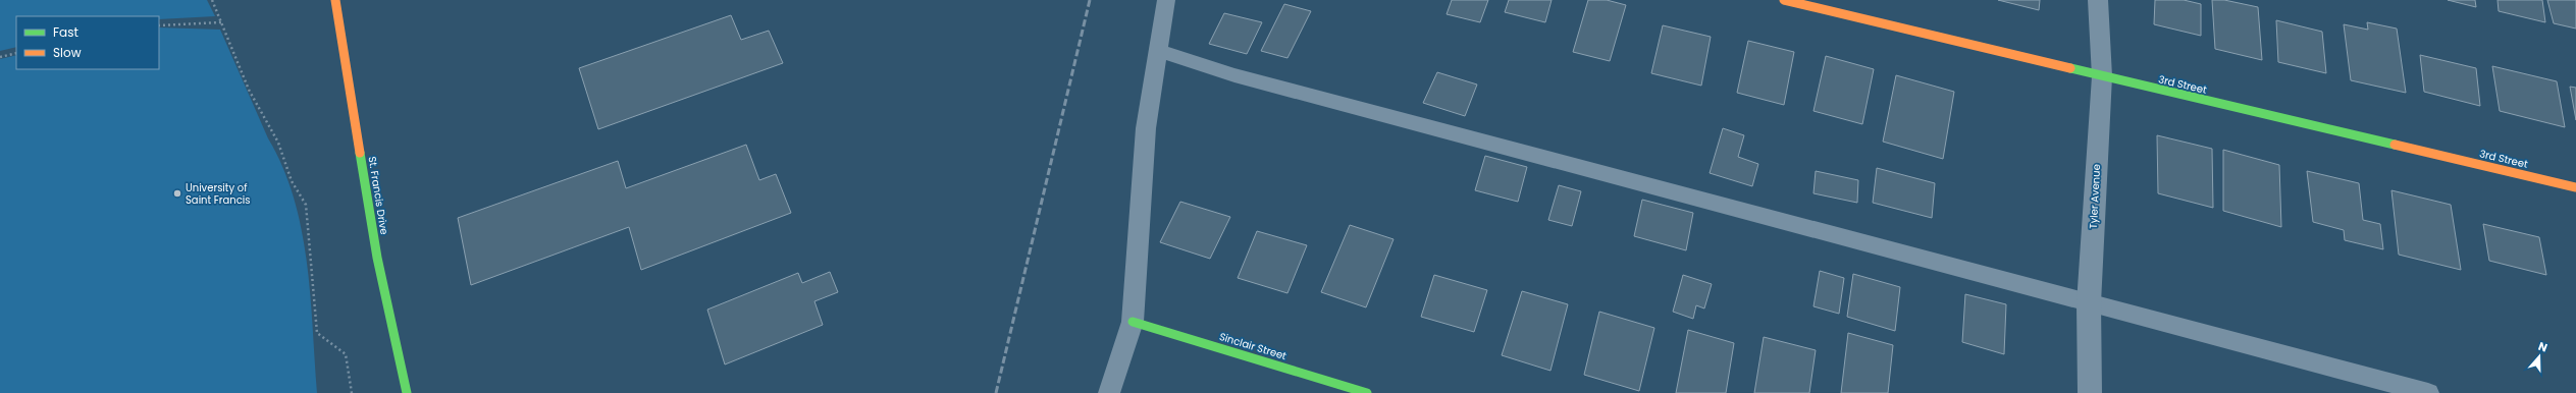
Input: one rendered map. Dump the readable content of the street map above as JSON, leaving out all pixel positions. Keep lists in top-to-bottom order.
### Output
{
  "streets": {
    "street": [
      "3rd Street",
      "St. Francis Drive",
      "Tyler Avenue",
      "Sinclair Street"
    ]
  },
  "crossings": [
    ["3rd Street", "Tyler Avenue"]
  ],
  "places": ["University of Saint Francis"],
  "legend": ["Fast", "Slow"],
  "north": "top"
}
